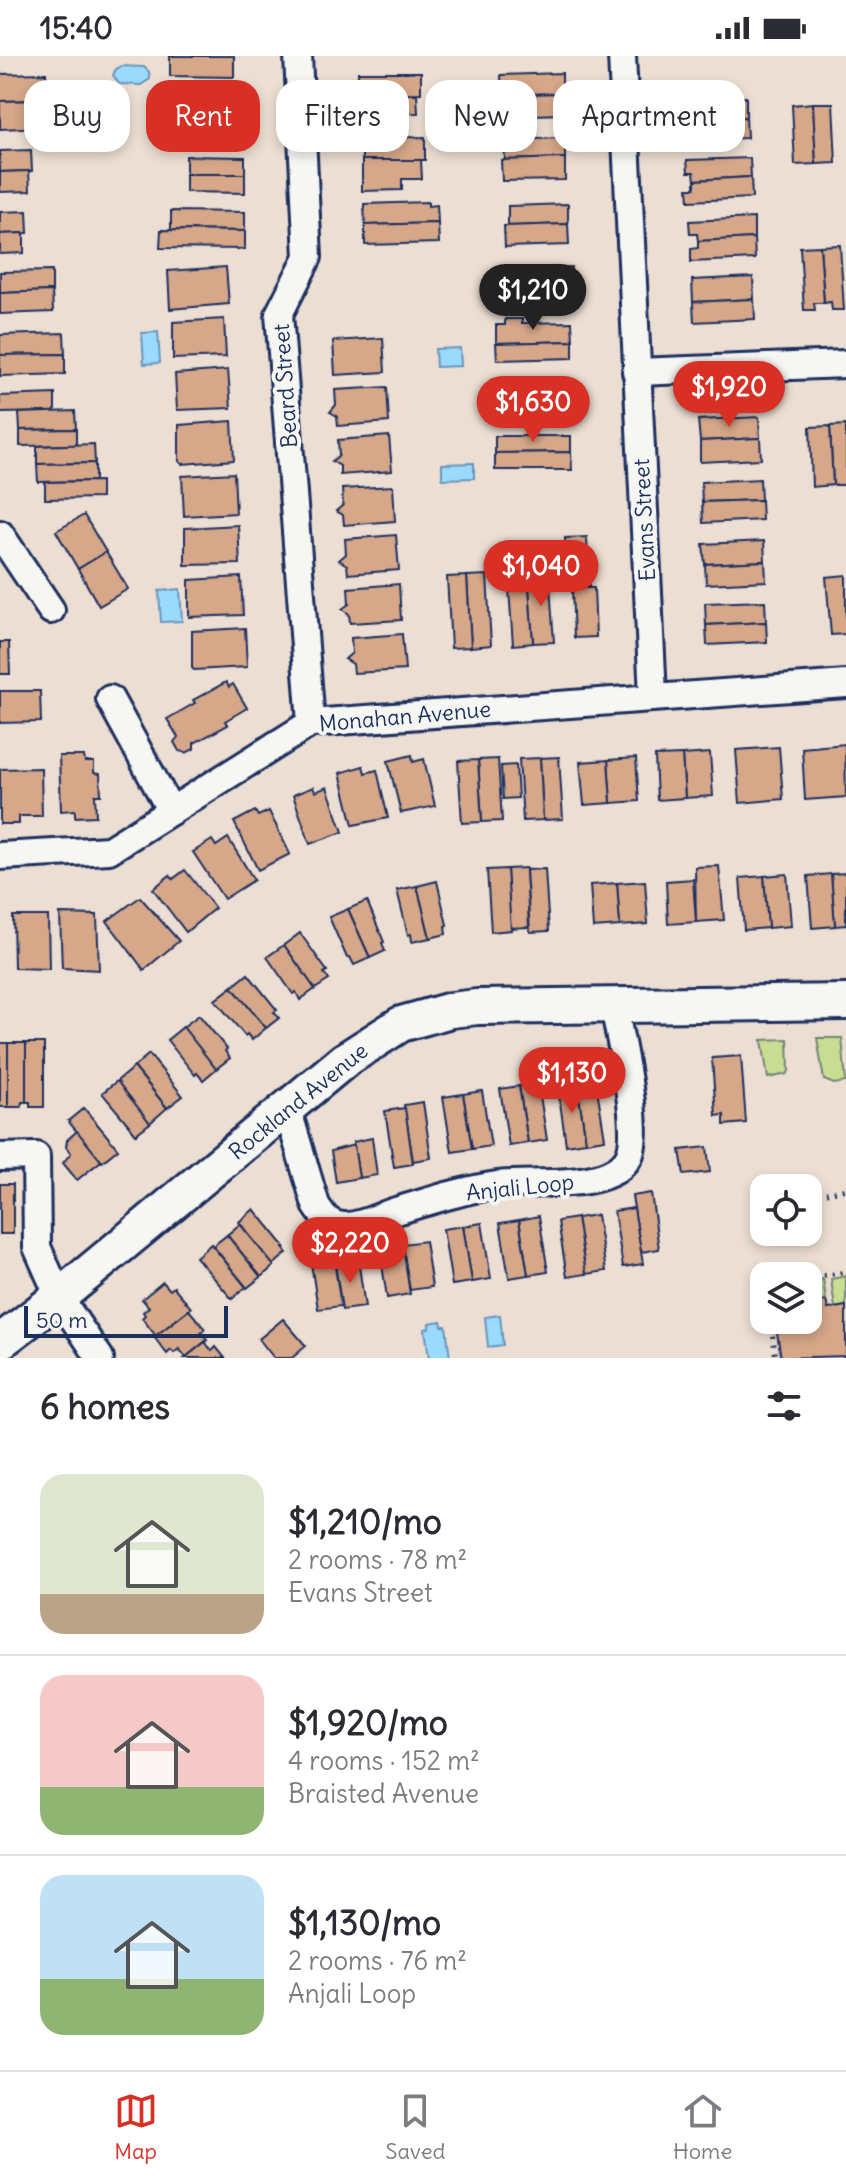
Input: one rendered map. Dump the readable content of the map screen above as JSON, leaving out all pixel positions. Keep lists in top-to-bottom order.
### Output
{
  "streets": {
    "street": [
      "Beard Street",
      "Evans Street",
      "Monahan Avenue",
      "Rockland Avenue",
      "Anjali Loop"
    ]
  },
  "crossings": [
    ["Beard Street", "Monahan Avenue"],
    ["Evans Street", "Monahan Avenue"],
    ["Rockland Avenue", "Anjali Loop"]
  ],
  "scale_bar": "50 m",
  "page": {
    "status": "15:40",
    "chip": [
      "Buy",
      "Rent",
      "Filters",
      "New",
      "Apartment"
    ],
    "price": [
      "$1,210",
      "$1,920",
      "$1,630",
      "$1,040",
      "$1,130",
      "$2,220"
    ],
    "scale": "50 m",
    "heading": "6 homes",
    "list": [
      {
        "name": "$1,210/mo",
        "note": "2 rooms · 78 m² · Evans Street"
      },
      {
        "name": "$1,920/mo",
        "note": "4 rooms · 152 m² · Braisted Avenue"
      },
      {
        "name": "$1,130/mo",
        "note": "2 rooms · 76 m² · Anjali Loop"
      }
    ],
    "tabs": ["Map", "Saved", "Home"]
  }
}
